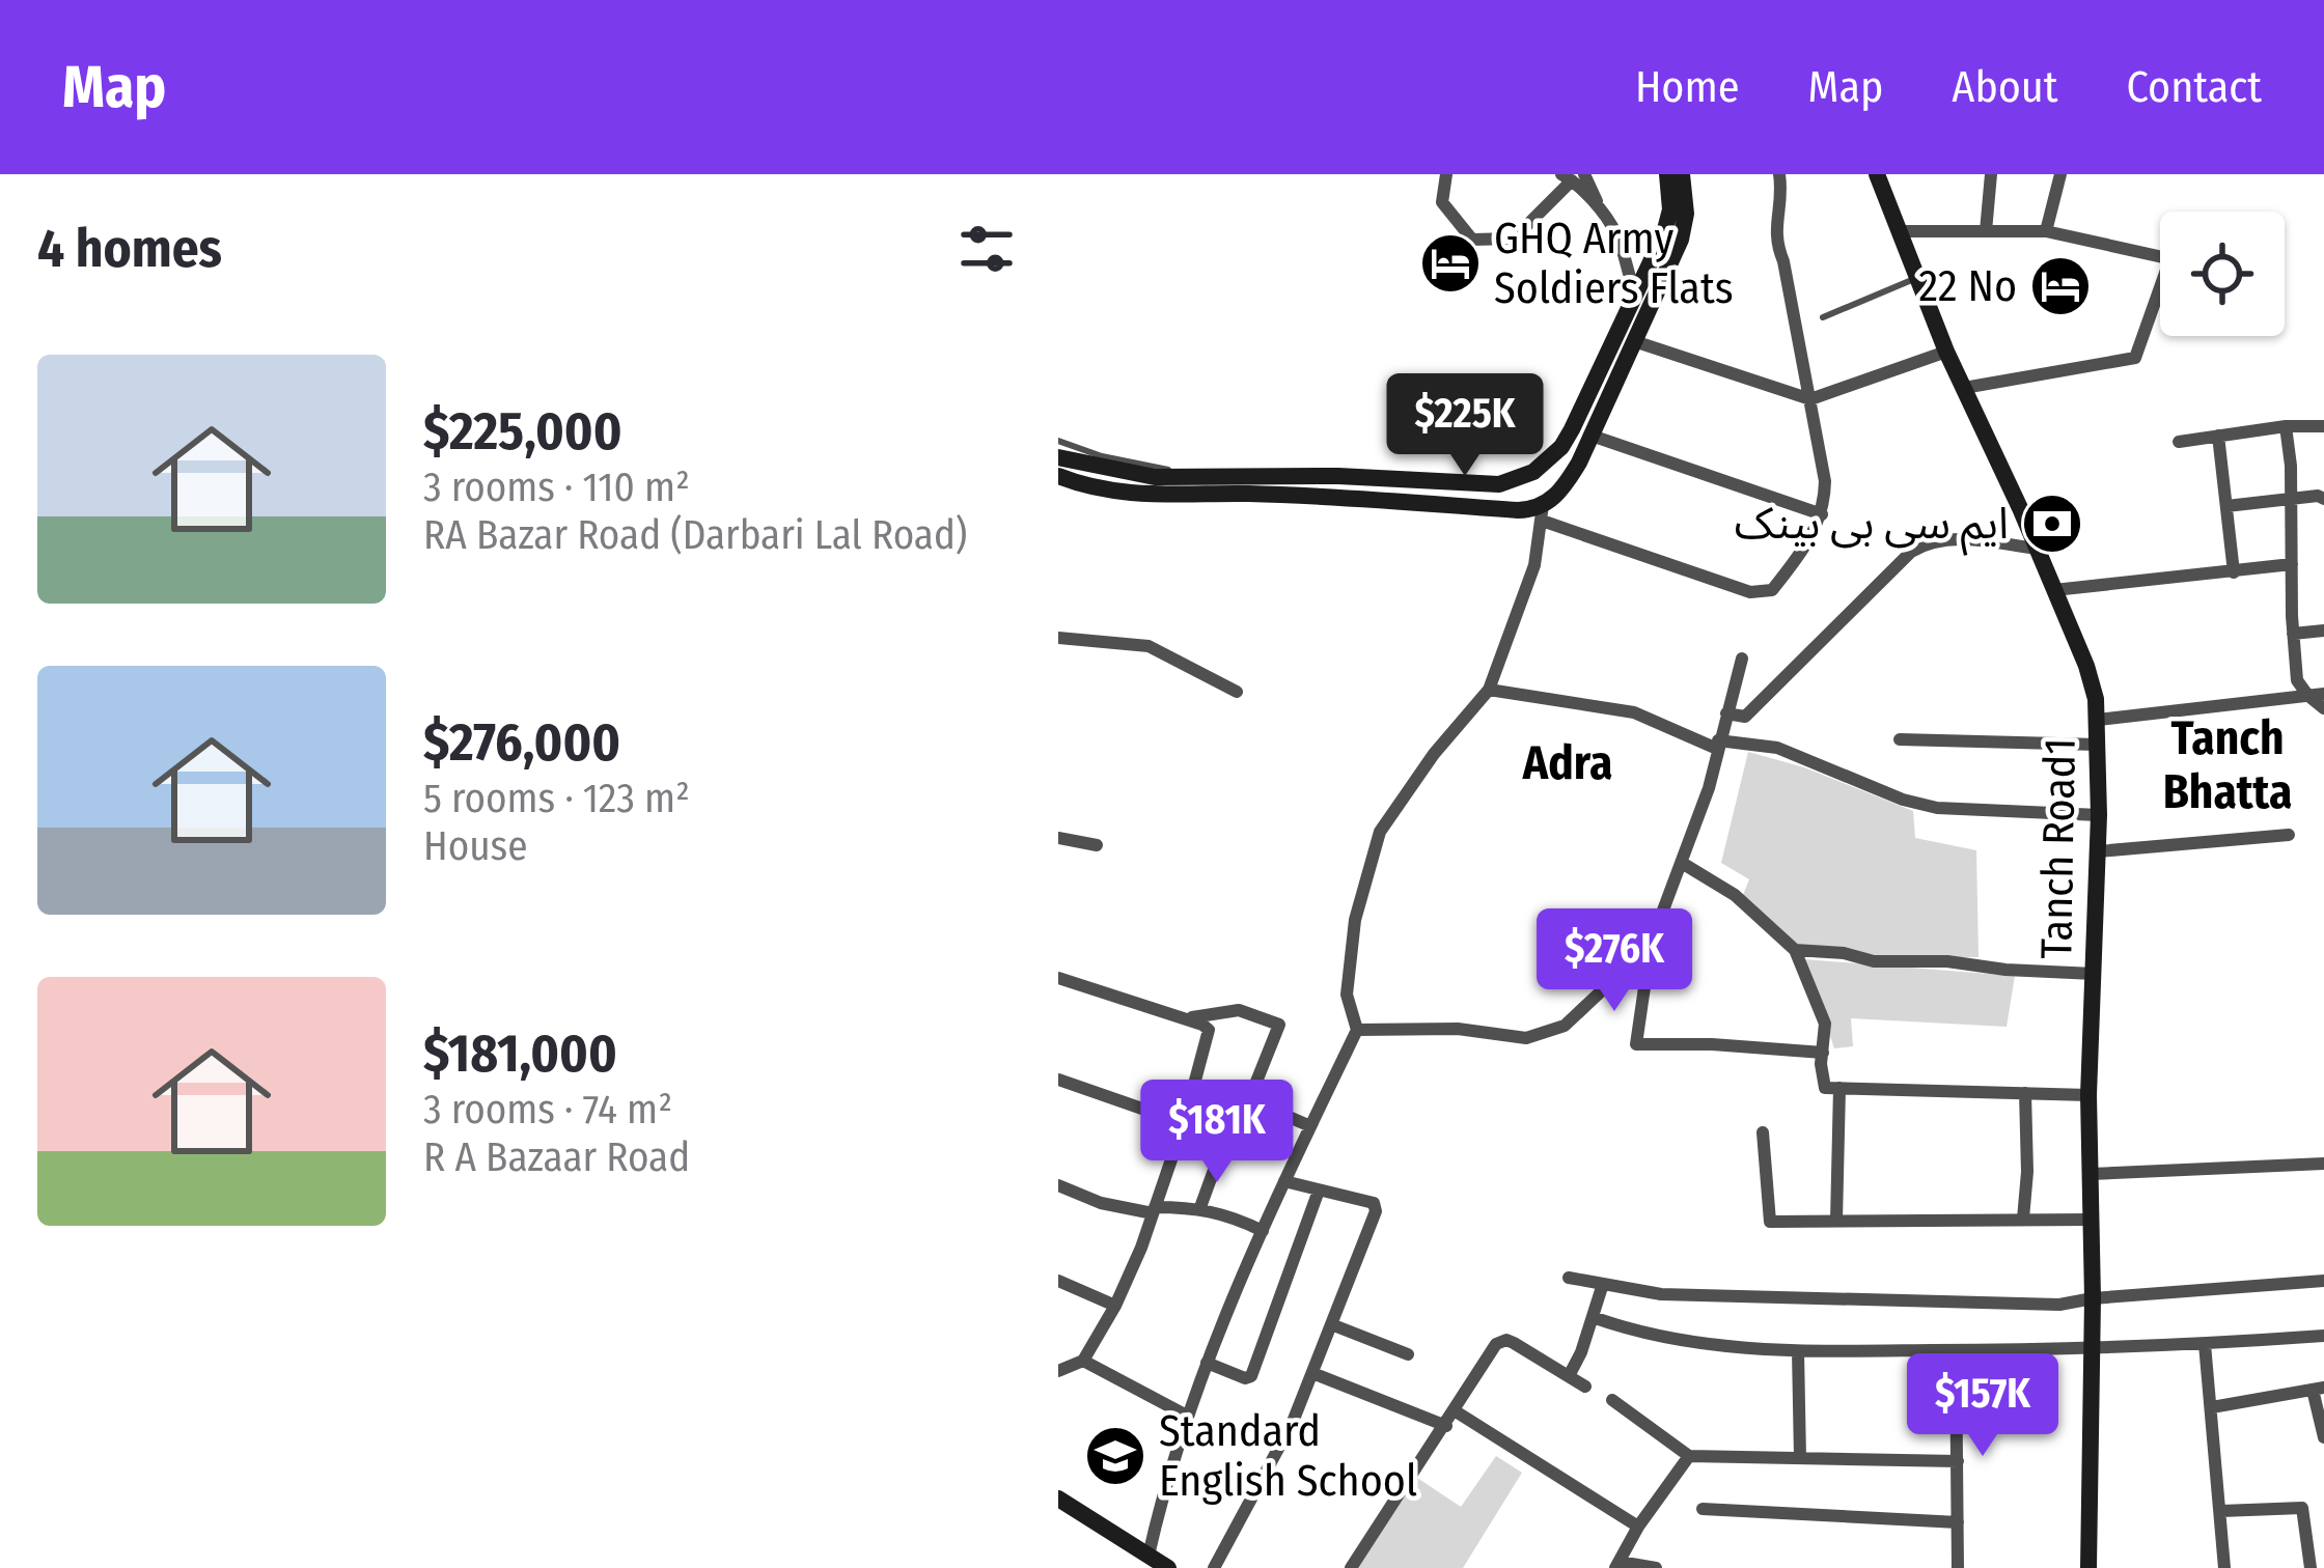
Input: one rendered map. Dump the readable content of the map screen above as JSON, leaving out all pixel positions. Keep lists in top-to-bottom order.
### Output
{
  "streets": {
    "main road": ["Tanch Road1"]
  },
  "districts": ["Tanch Bhatta", "Adra"],
  "places": {
    "hotel": ["GHQ Army Soldiers Flats", "22 No"],
    "bank": ["ایم سی بی بینک"],
    "school or university": ["Standard English School"]
  },
  "page": {
    "header": "Map",
    "nav": [
      "Home",
      "Map",
      "About",
      "Contact"
    ],
    "heading": "4 homes",
    "list": [
      {
        "name": "$225,000",
        "note": "3 rooms · 110 m² · RA Bazar Road (Darbari Lal Road)"
      },
      {
        "name": "$276,000",
        "note": "5 rooms · 123 m² · House"
      },
      {
        "name": "$181,000",
        "note": "3 rooms · 74 m² · R A Bazaar Road"
      }
    ],
    "price": [
      "$225K",
      "$276K",
      "$181K",
      "$157K"
    ]
  }
}
